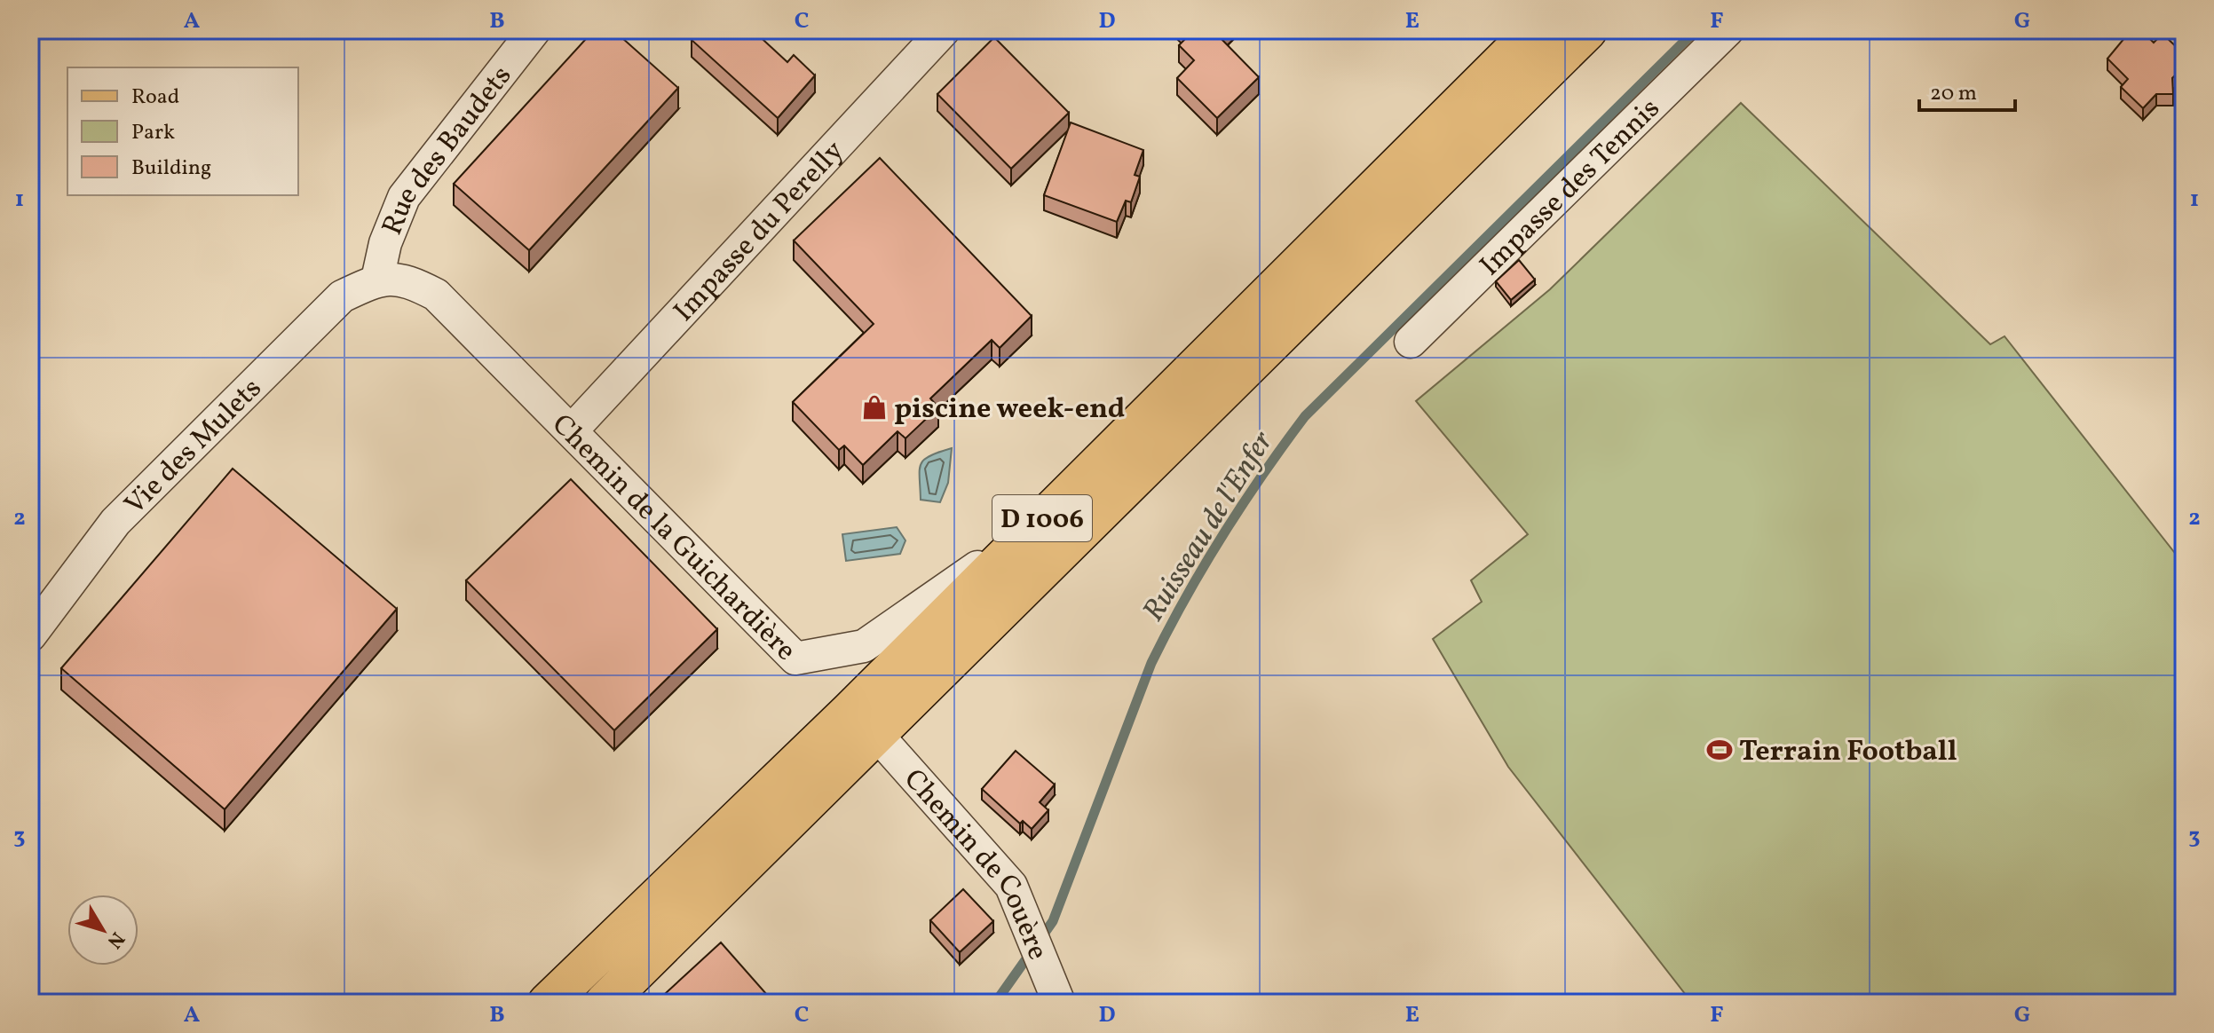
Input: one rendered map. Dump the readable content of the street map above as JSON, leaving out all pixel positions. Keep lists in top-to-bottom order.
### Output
{
  "streets": {
    "main road": ["D 1006"],
    "street": [
      "Rue des Baudets",
      "Impasse des Tennis",
      "Impasse du Perelly",
      "Vie des Mulets",
      "Chemin de la Guichardière",
      "Chemin de Couère"
    ]
  },
  "crossings": [
    ["Rue des Baudets", "Vie des Mulets"],
    ["Rue des Baudets", "Chemin de la Guichardière"],
    ["Impasse du Perelly", "Chemin de la Guichardière"],
    ["Vie des Mulets", "Chemin de la Guichardière"],
    ["D 1006", "Chemin de la Guichardière"],
    ["D 1006", "Chemin de Couère"]
  ],
  "water": ["Ruisseau de l'Enfer"],
  "places": {
    "shop": ["piscine week-end"],
    "sports": ["Terrain Football"]
  },
  "legend": ["Road", "Park", "Building"],
  "scale_bar": "20 m",
  "north": "bottom right",
  "grid": {
    "columns": [
      "A",
      "B",
      "C",
      "D",
      "E",
      "F",
      "G"
    ],
    "rows": ["1", "2", "3"]
  }
}
